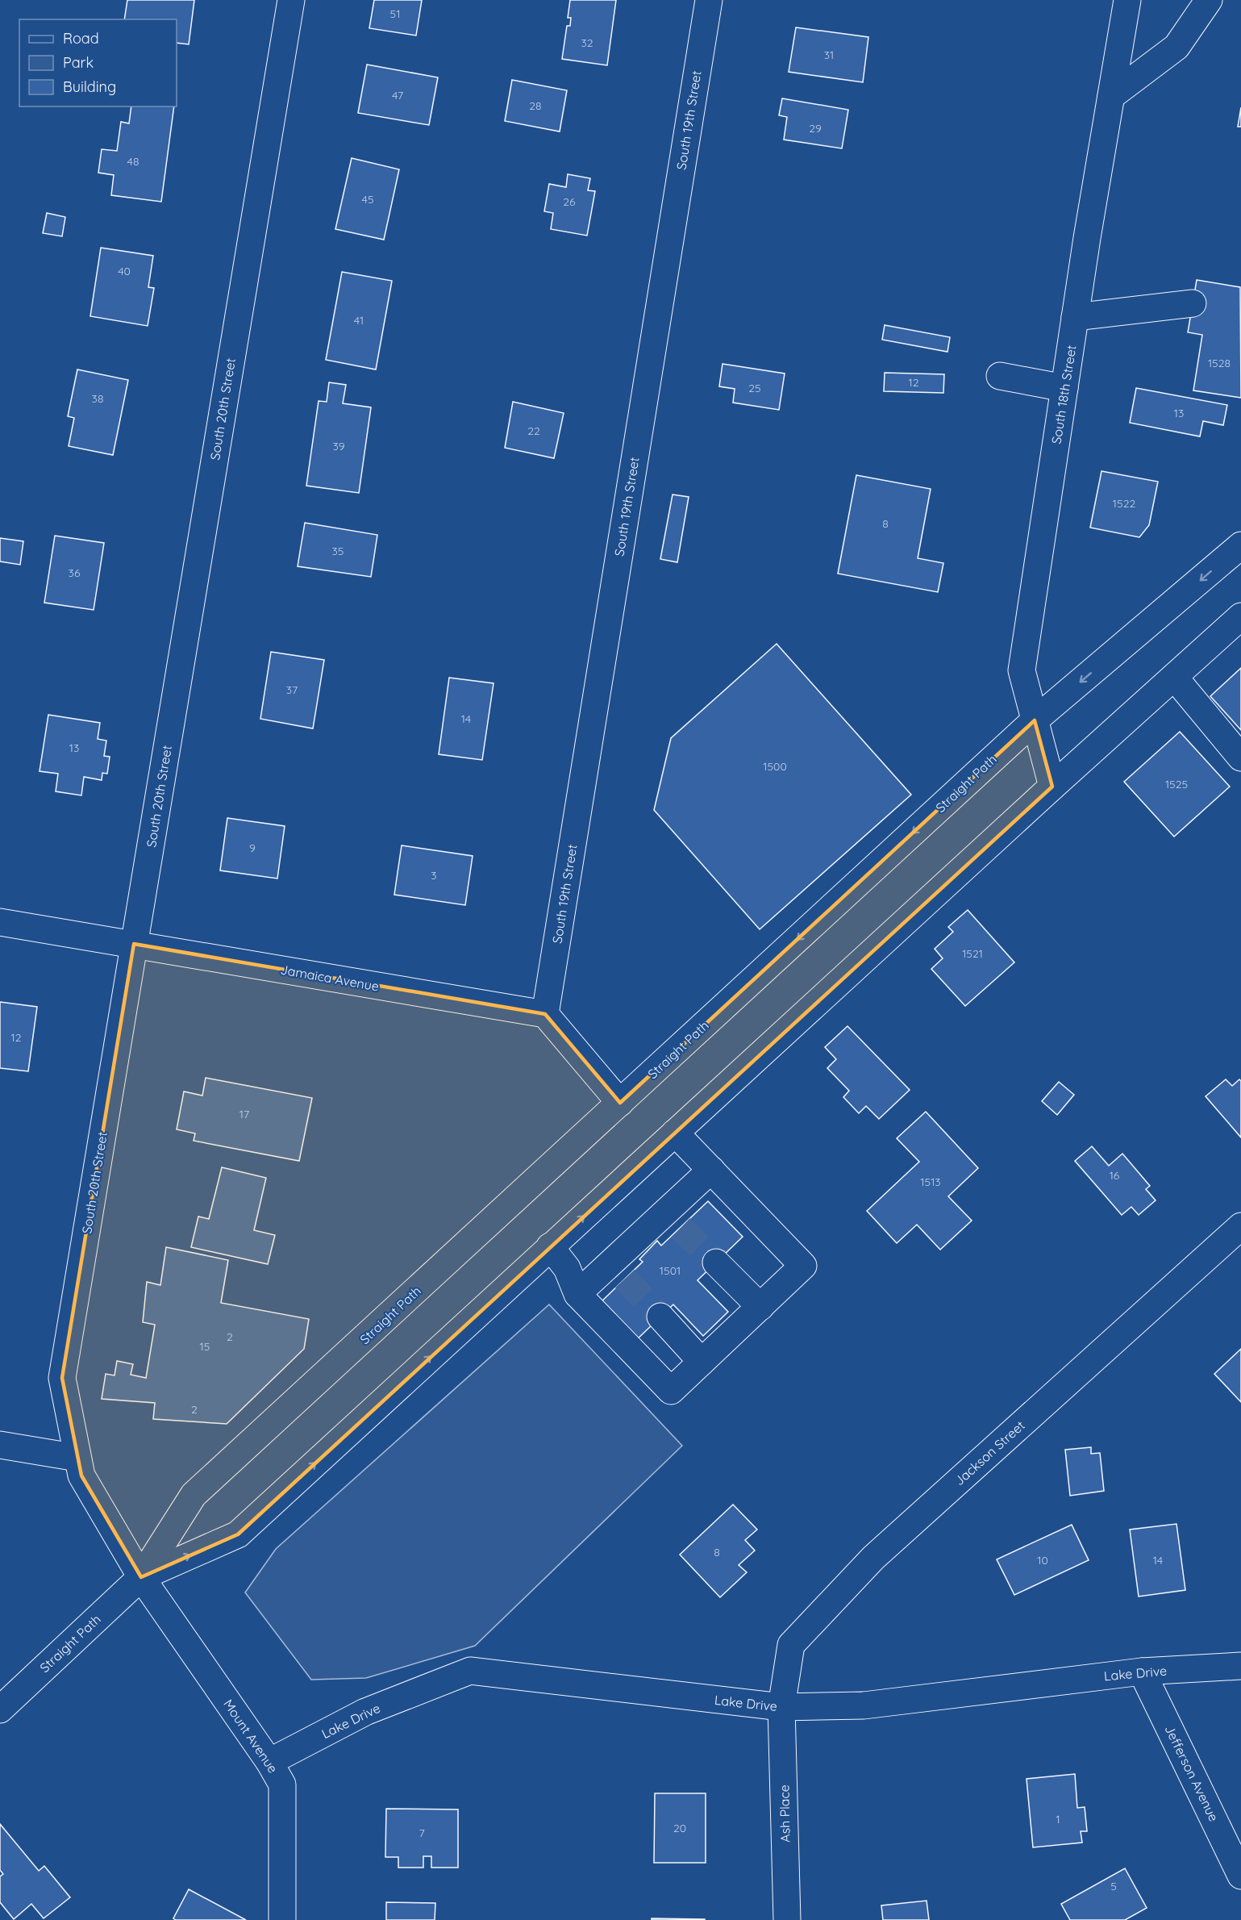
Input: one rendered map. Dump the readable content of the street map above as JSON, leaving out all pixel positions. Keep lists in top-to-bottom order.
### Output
{
  "streets": {
    "street": [
      "South 19th Street",
      "South 18th Street",
      "South 20th Street",
      "Straight Path",
      "Jamaica Avenue",
      "Jackson Street",
      "Lake Drive",
      "Mount Avenue",
      "Jefferson Avenue",
      "Ash Place"
    ]
  },
  "crossings": [
    ["South 19th Street", "Jamaica Avenue"],
    ["South 18th Street", "Straight Path"],
    ["South 20th Street", "Straight Path"],
    ["South 20th Street", "Jamaica Avenue"],
    ["South 20th Street", "Mount Avenue"],
    ["Straight Path", "Mount Avenue"],
    ["Jackson Street", "Lake Drive"],
    ["Jackson Street", "Ash Place"],
    ["Lake Drive", "Mount Avenue"],
    ["Lake Drive", "Jefferson Avenue"],
    ["Lake Drive", "Ash Place"]
  ],
  "house_numbers": [
    "51",
    "32",
    "31",
    "47",
    "28",
    "29",
    "48",
    "45",
    "26",
    "40",
    "41",
    "1528",
    "12",
    "25",
    "38",
    "13",
    "22",
    "39",
    "1522",
    "8",
    "35",
    "36",
    "37",
    "14",
    "13",
    "1500",
    "1525",
    "9",
    "3",
    "1521",
    "12",
    "17",
    "16",
    "1513",
    "1501",
    "2",
    "15",
    "2",
    "8",
    "10",
    "14",
    "1",
    "20",
    "7",
    "5"
  ],
  "legend": ["Road", "Park", "Building"]
}
